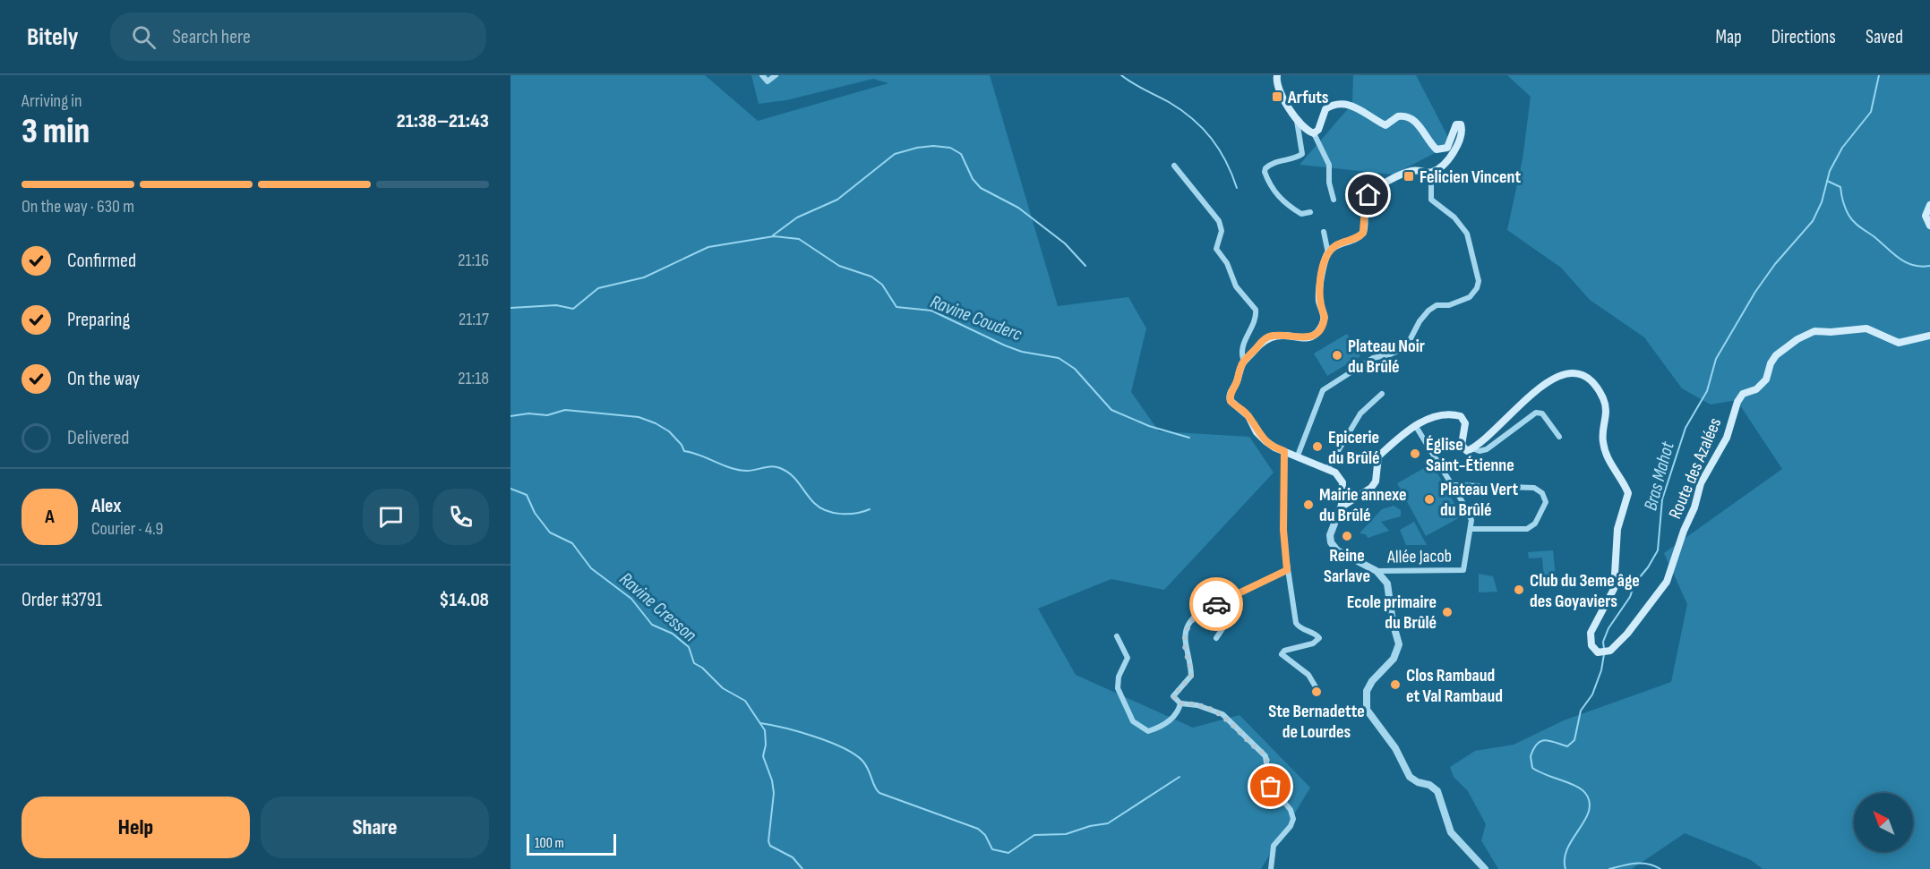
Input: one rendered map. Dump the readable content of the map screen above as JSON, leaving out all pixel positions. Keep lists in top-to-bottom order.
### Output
{
  "streets": {
    "main road": ["Route des Azalées"],
    "street": ["Allée Jacob"]
  },
  "water": ["Ravine Couderc", "Bras Mahot", "Ravine Cresson"],
  "places": {
    "transit": ["Arfuts", "Felicien Vincent"],
    "other": [
      "Plateau Noir du Brûlé",
      "Epicerie du Brûlé",
      "Église Saint-Étienne",
      "Plateau Vert du Brûlé",
      "Mairie annexe du Brûlé",
      "Reine Sarlave",
      "Club du 3eme âge des Goyaviers",
      "Ecole primaire du Brûlé",
      "Clos Rambaud et Val Rambaud",
      "Ste Bernadette de Lourdes"
    ]
  },
  "scale_bar": "100 m",
  "north": "top left",
  "page": {
    "header": "Bitely",
    "search": "Search here",
    "nav": ["Map", "Directions", "Saved"],
    "heading": ["3 min", "Arriving in", "21:38–21:43"],
    "panel": [
      "Alex",
      "Courier · 4.9",
      "Order #3791",
      "$14.08"
    ],
    "bar": "On the way · 630 m",
    "list": [
      ["Confirmed", "21:16"],
      ["Preparing", "21:17"],
      ["On the way", "21:18"],
      "Delivered"
    ],
    "round": "A",
    "buttons": ["Help", "Share"],
    "scale": "100 m"
  }
}
